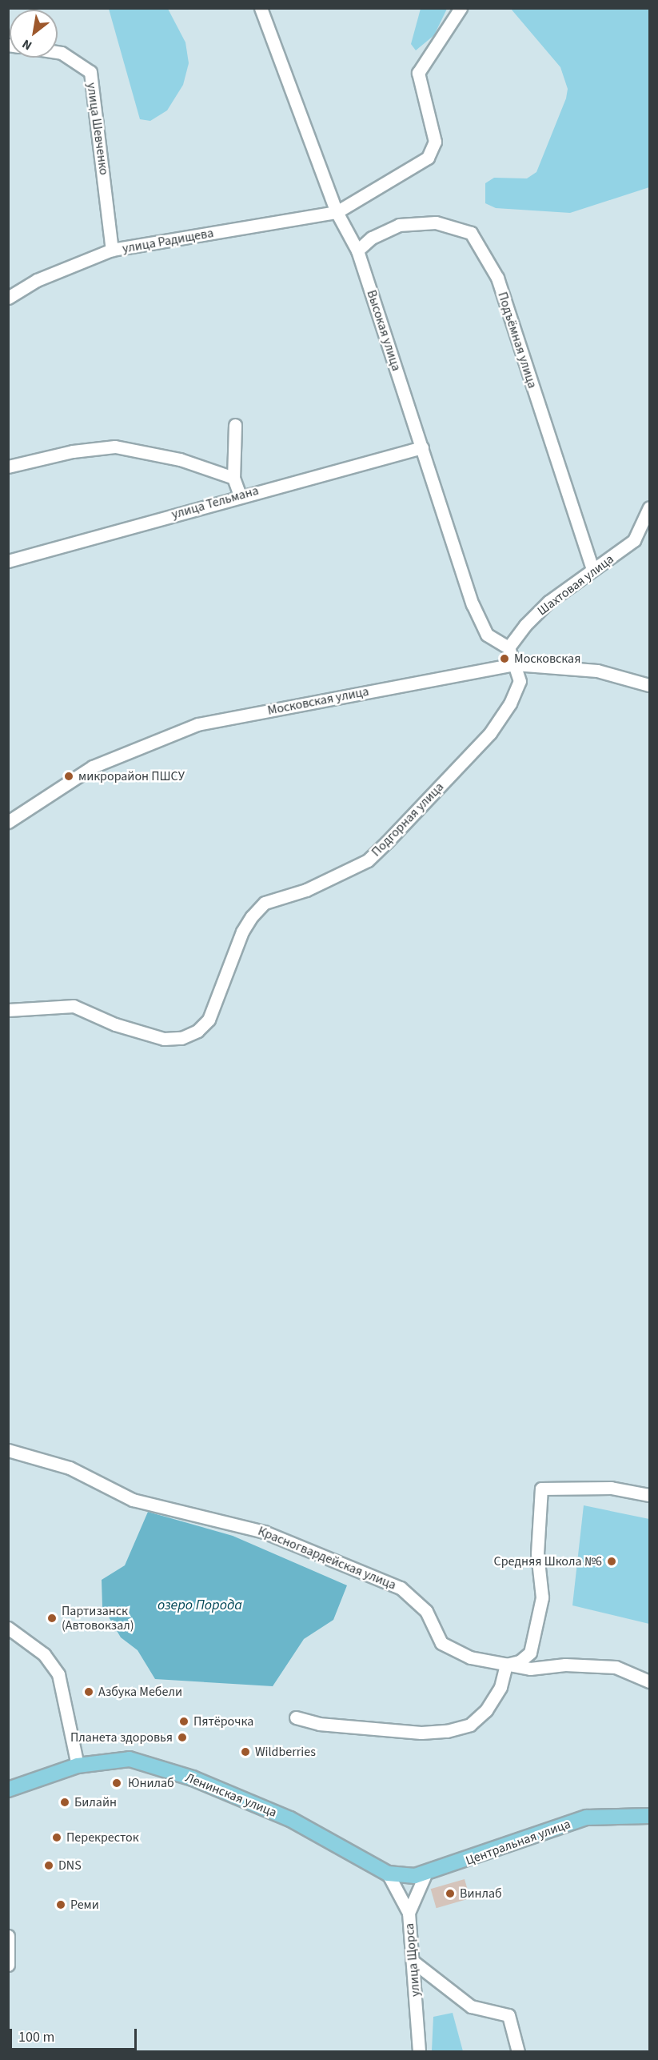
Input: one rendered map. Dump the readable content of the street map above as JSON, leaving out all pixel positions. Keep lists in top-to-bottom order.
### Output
{
  "streets": {
    "main road": ["Ленинская улица", "Центральная улица"],
    "street": [
      "улица Шевченко",
      "улица Радищева",
      "Высокая улица",
      "Подъёмная улица",
      "улица Тельмана",
      "Шахтовая улица",
      "Московская улица",
      "Подгорная улица",
      "Красногвардейская улица",
      "улица Щорса"
    ]
  },
  "crossings": [
    ["улица Шевченко", "улица Радищева"],
    ["улица Радищева", "Высокая улица"],
    ["Высокая улица", "Подъёмная улица"],
    ["Высокая улица", "улица Тельмана"],
    ["Высокая улица", "Шахтовая улица"],
    ["Подъёмная улица", "Шахтовая улица"],
    ["Московская улица", "Подгорная улица"],
    ["Ленинская улица", "Центральная улица"],
    ["Ленинская улица", "улица Щорса"],
    ["Центральная улица", "улица Щорса"]
  ],
  "water": ["озеро Порода"],
  "places": [
    "Московская",
    "микрорайон ПШСУ",
    "Средняя Школа №6",
    "Партизанск (Автовокзал)",
    "Азбука Мебели",
    "Пятёрочка",
    "Планета здоровья",
    "Wildberries",
    "Юнилаб",
    "Билайн",
    "Перекресток",
    "DNS",
    "Винлаб",
    "Реми"
  ],
  "scale_bar": "100 m",
  "north": "bottom left"
}
